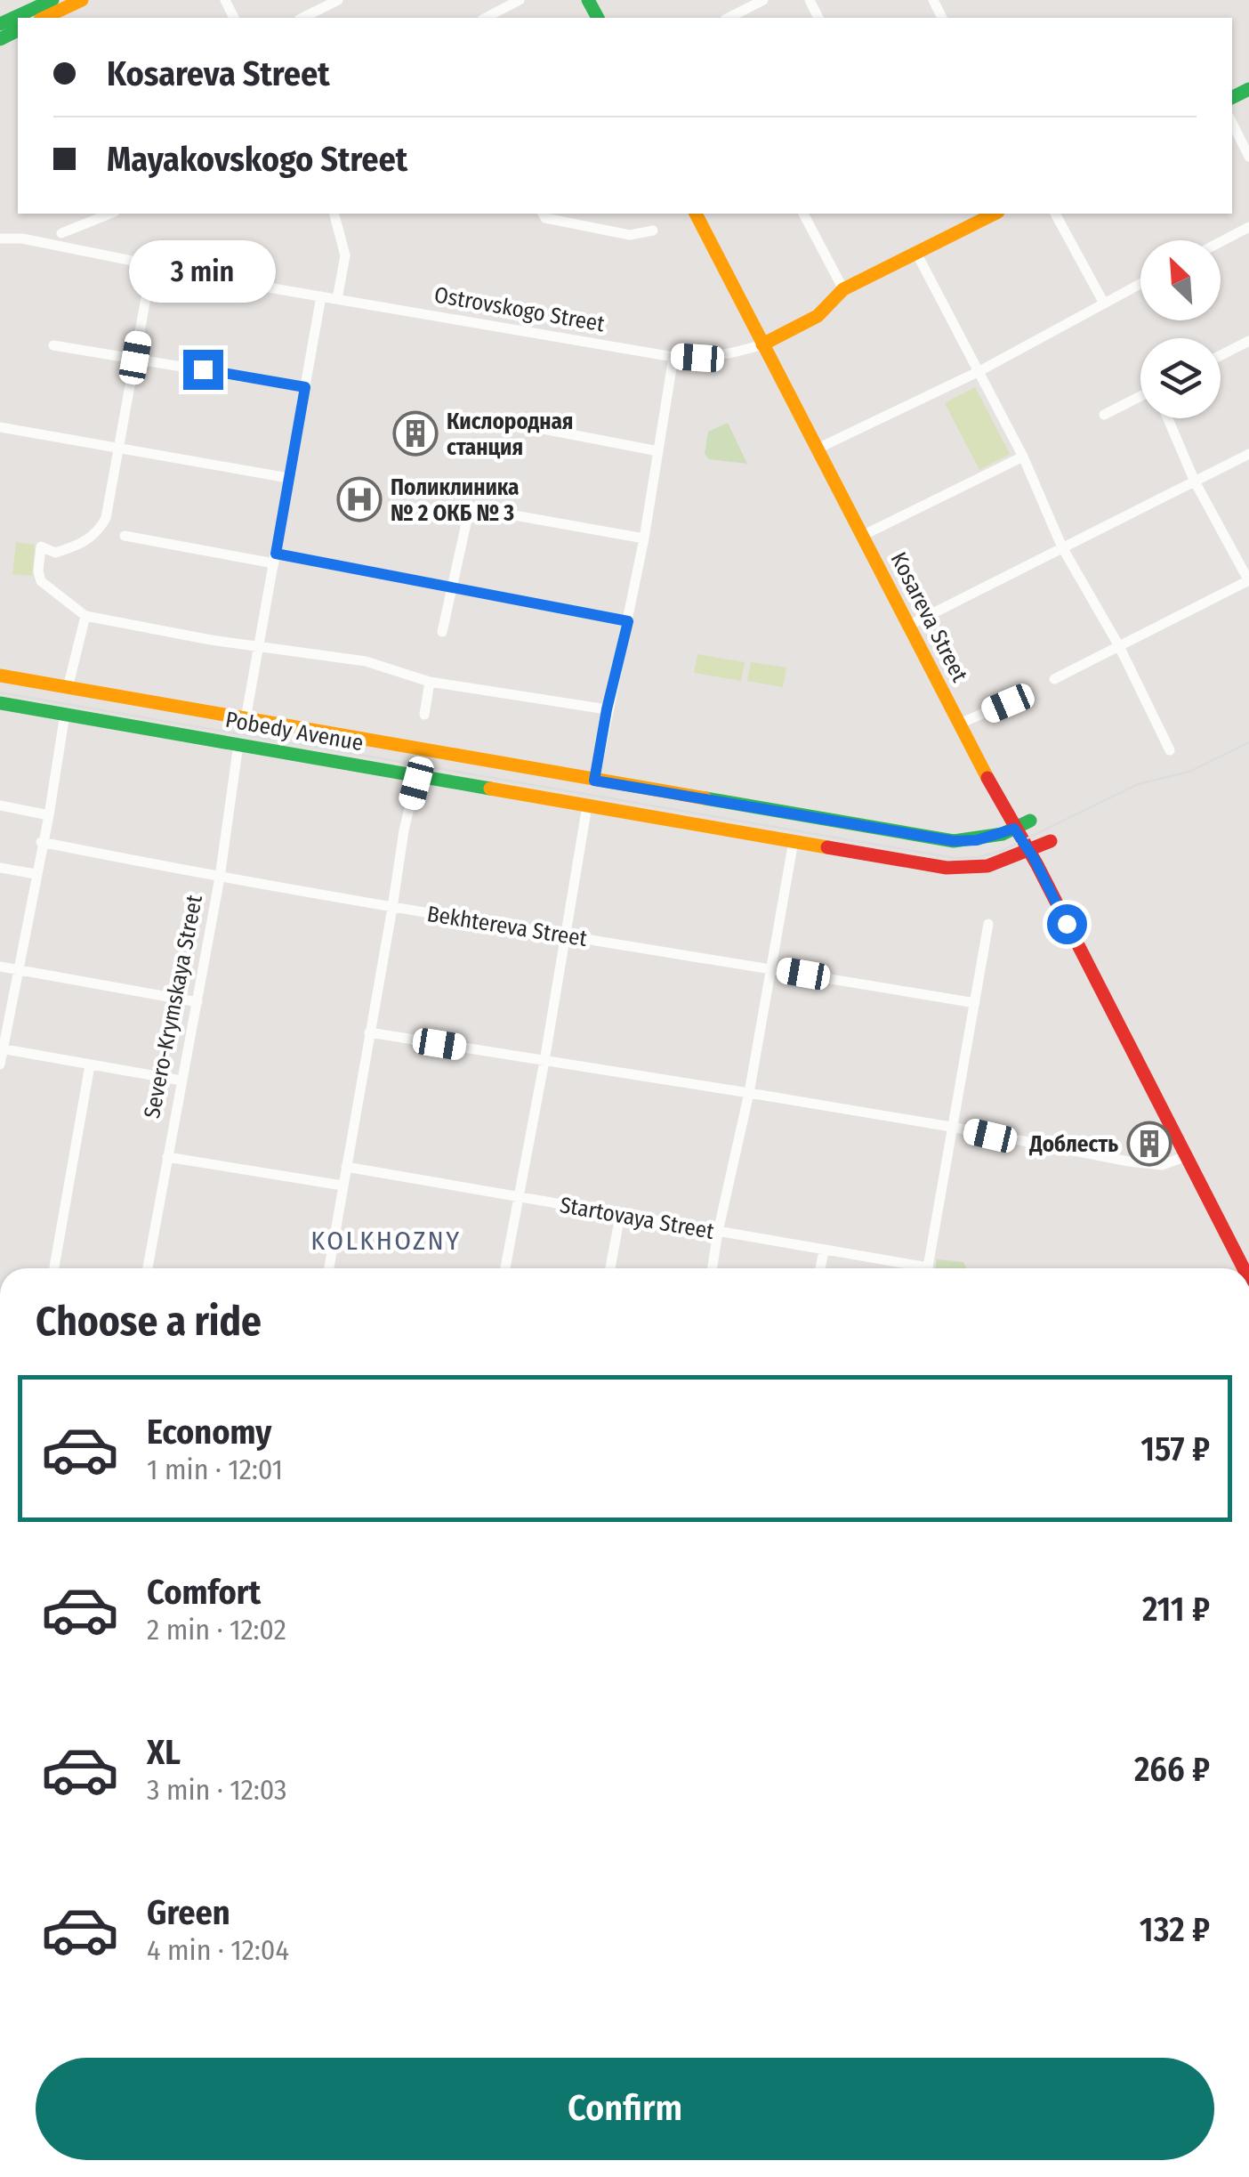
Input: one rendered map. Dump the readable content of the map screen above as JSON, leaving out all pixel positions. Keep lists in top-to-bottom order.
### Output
{
  "streets": {
    "main road": ["Ostrovskogo Street", "Kosareva Street", "Pobedy Avenue"],
    "street": ["Bekhtereva Street", "Severo-Krymskaya Street", "Startovaya Street"]
  },
  "crossings": [
    ["Ostrovskogo Street", "Kosareva Street"],
    ["Kosareva Street", "Pobedy Avenue"],
    ["Pobedy Avenue", "Severo-Krymskaya Street"],
    ["Bekhtereva Street", "Severo-Krymskaya Street"]
  ],
  "districts": ["KOLKHOZNY"],
  "places": {
    "building": ["Кислородная станция", "Доблесть"],
    "hospital": ["Поликлиника № 2 ОКБ № 3"]
  },
  "north": "top left",
  "page": {
    "banner": ["Kosareva Street", "Mayakovskogo Street"],
    "bubble": "3 min",
    "heading": "Choose a ride",
    "list": [
      {
        "name": "Economy",
        "note": "1 min · 12:01",
        "value": "157 ₽"
      },
      {
        "name": "Comfort",
        "note": "2 min · 12:02",
        "value": "211 ₽"
      },
      {
        "name": "XL",
        "note": "3 min · 12:03",
        "value": "266 ₽"
      },
      {
        "name": "Green",
        "note": "4 min · 12:04",
        "value": "132 ₽"
      }
    ],
    "buttons": "Confirm"
  }
}
